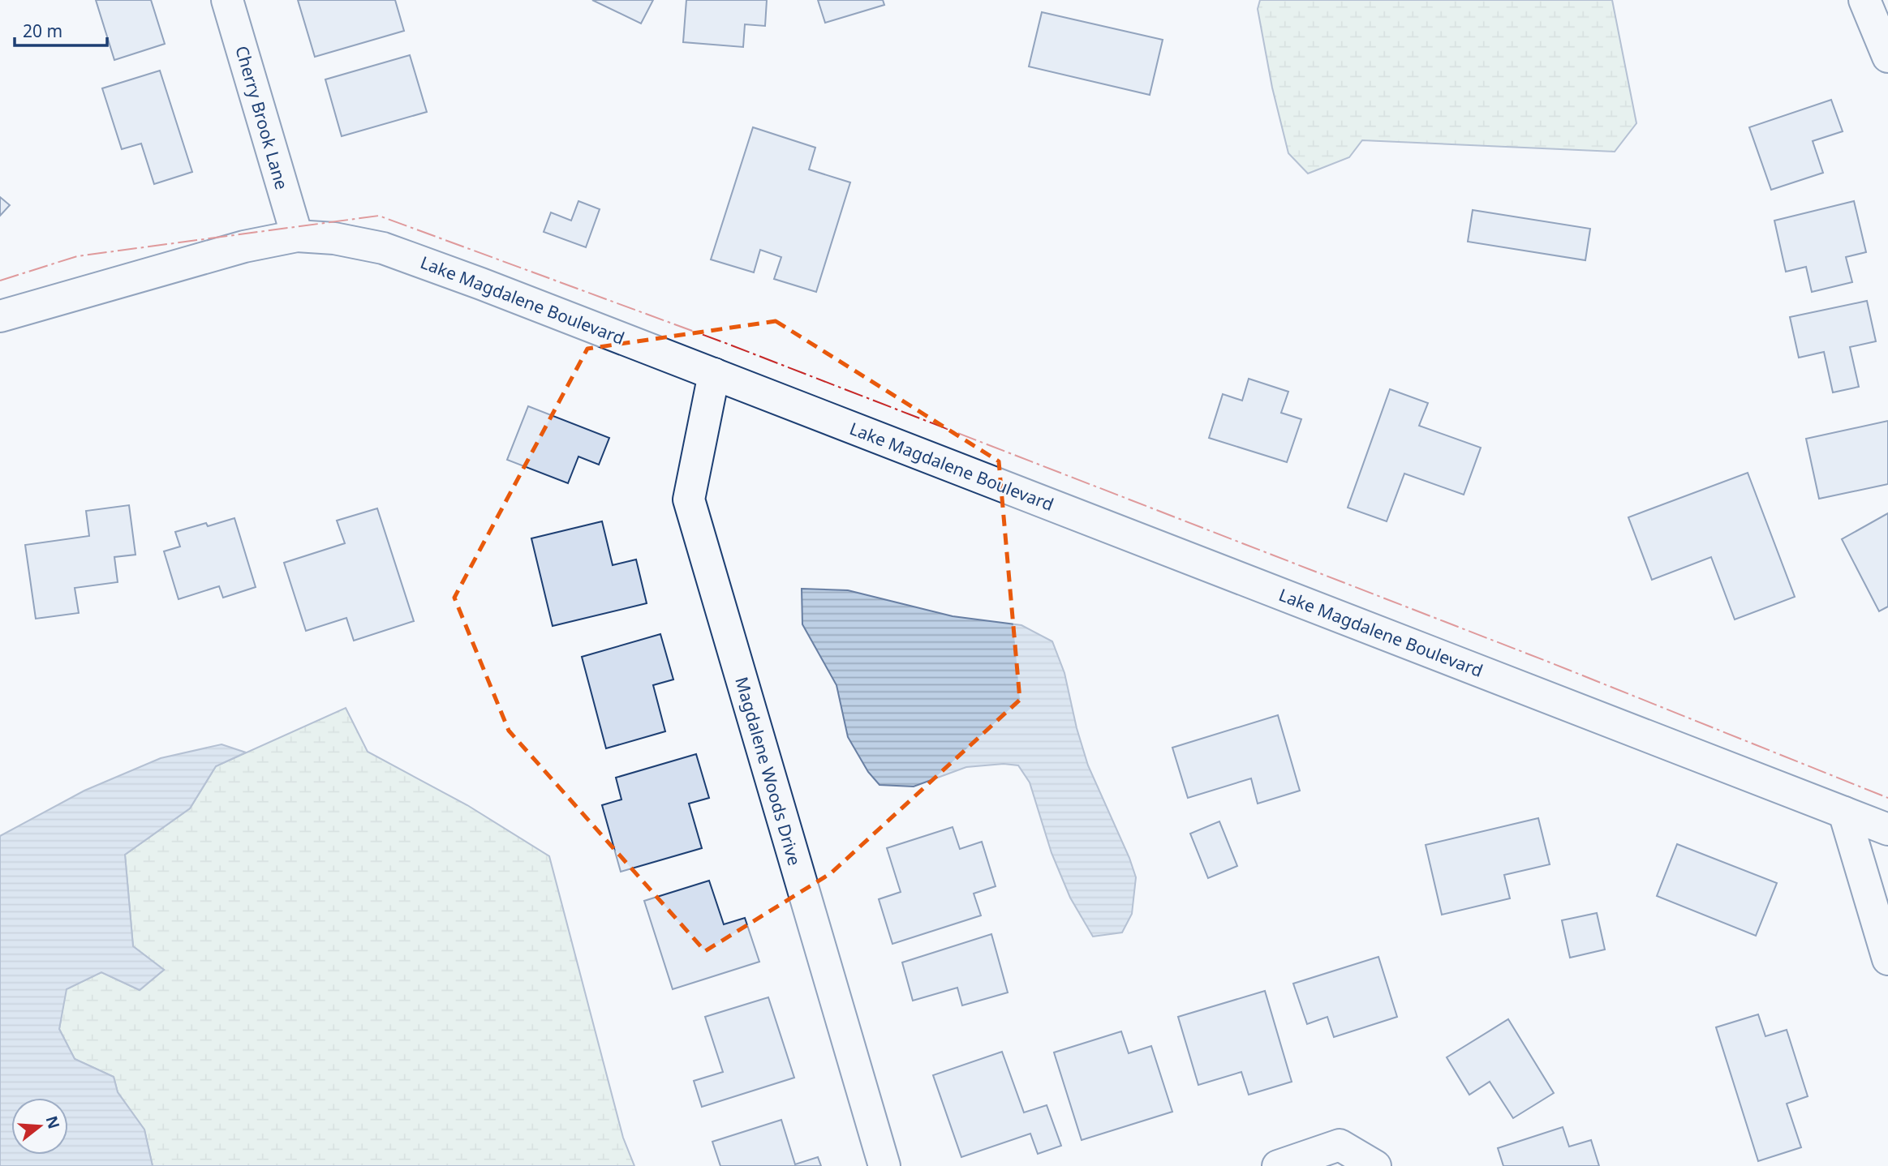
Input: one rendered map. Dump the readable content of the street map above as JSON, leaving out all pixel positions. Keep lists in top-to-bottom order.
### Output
{
  "streets": {
    "street": ["Cherry Brook Lane", "Lake Magdalene Boulevard", "Magdalene Woods Drive"]
  },
  "crossings": [
    ["Cherry Brook Lane", "Lake Magdalene Boulevard"],
    ["Lake Magdalene Boulevard", "Magdalene Woods Drive"]
  ],
  "scale_bar": "20 m",
  "north": "right"
}
